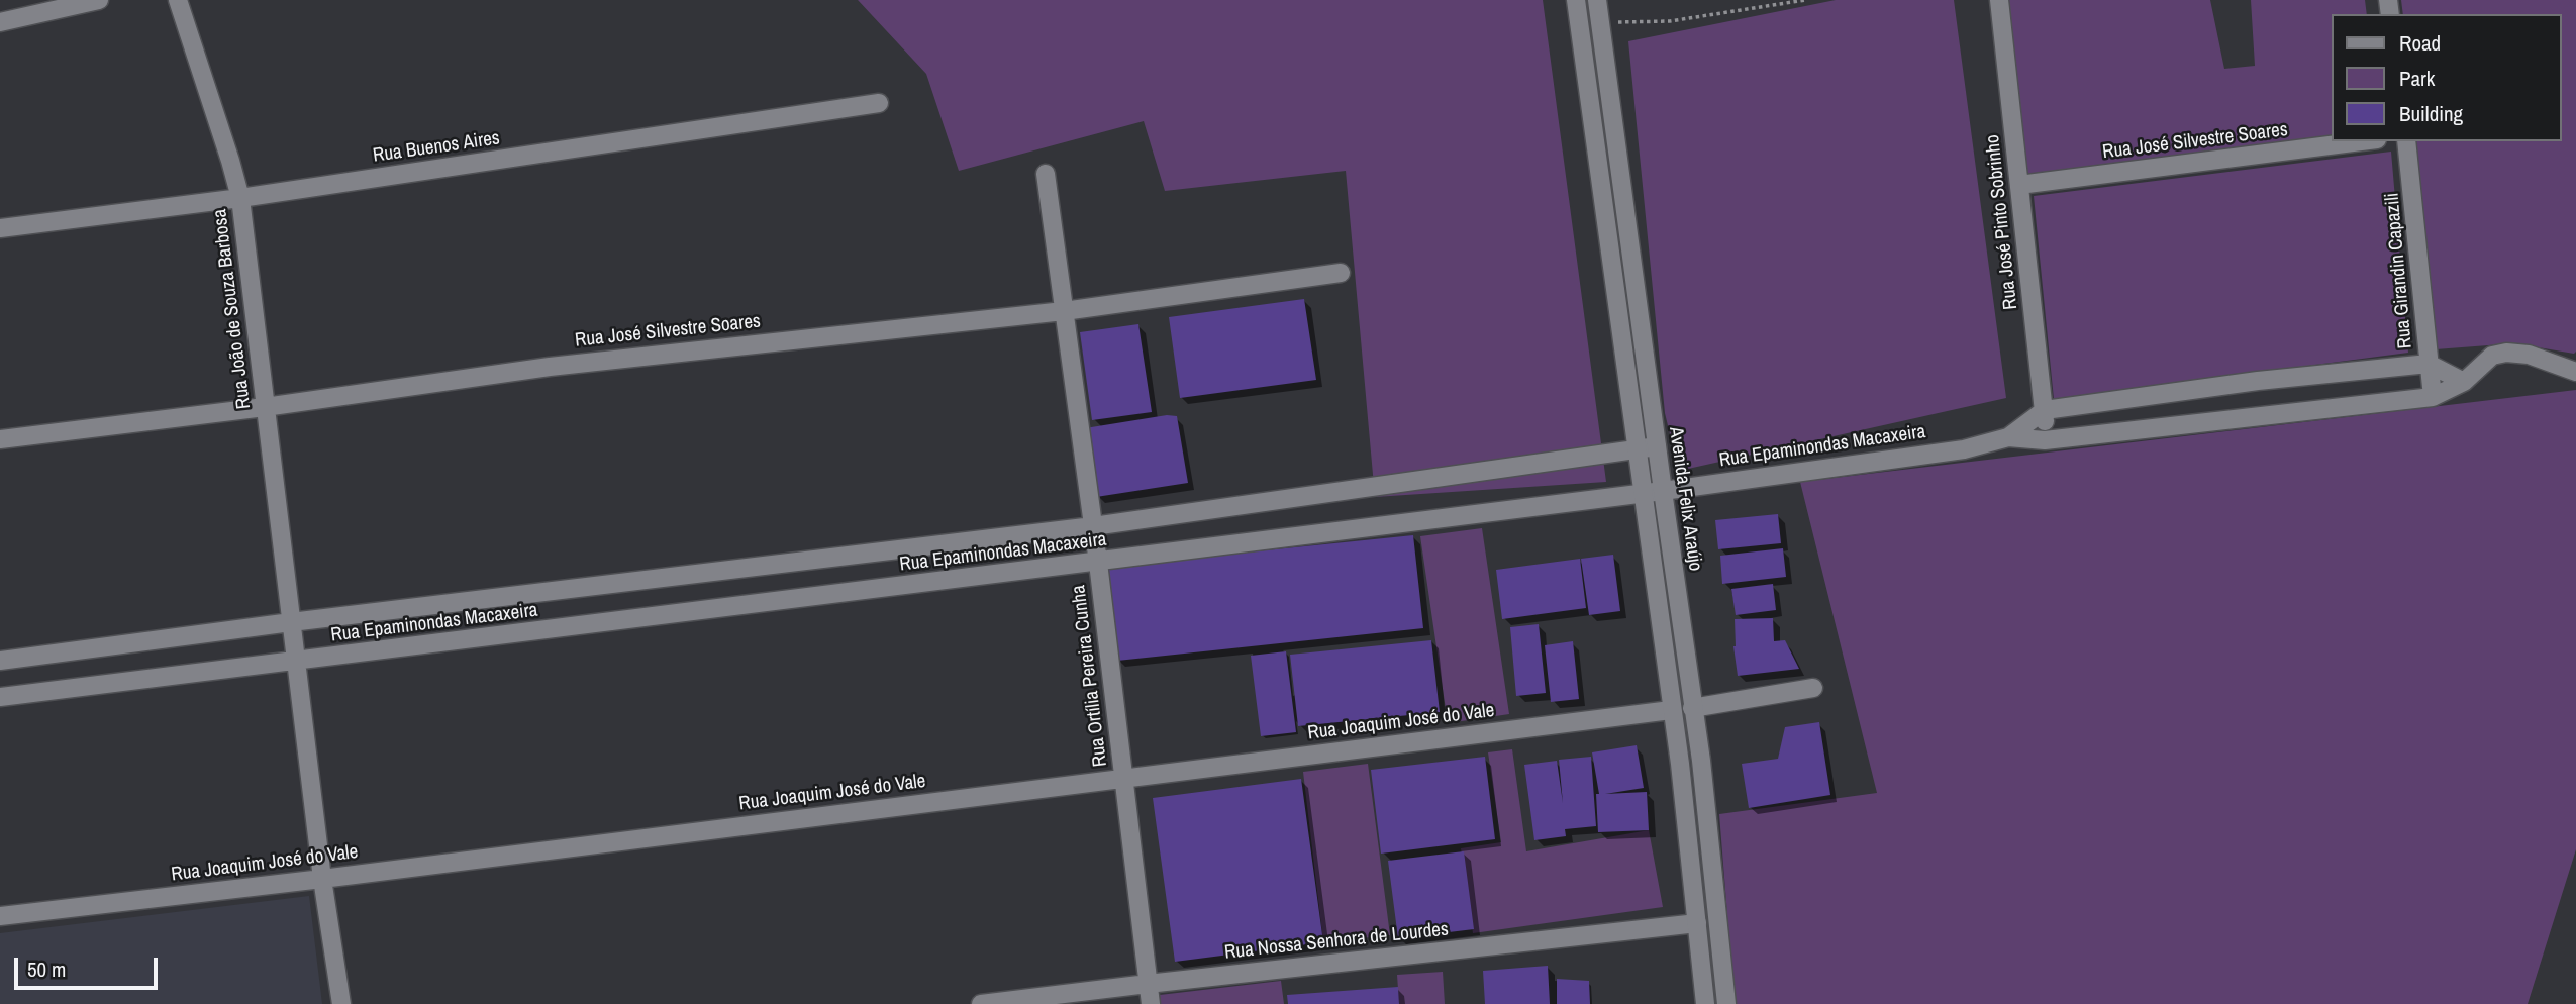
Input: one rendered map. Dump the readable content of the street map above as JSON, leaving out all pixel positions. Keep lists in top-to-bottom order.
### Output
{
  "streets": {
    "street": [
      "Rua José Silvestre Soares",
      "Rua Buenos Aires",
      "Rua José Pinto Sobrinho",
      "Rua Girandin Capazili",
      "Rua João de Souza Barbosa",
      "Rua Epaminondas Macaxeira",
      "Avenida Felix Araújo",
      "Rua Ortília Pereira Cunha",
      "Rua Joaquim José do Vale",
      "Rua Nossa Senhora de Lourdes"
    ]
  },
  "crossings": [
    ["Rua José Silvestre Soares", "Rua José Pinto Sobrinho"],
    ["Rua José Silvestre Soares", "Rua João de Souza Barbosa"],
    ["Rua José Silvestre Soares", "Rua Ortília Pereira Cunha"],
    ["Rua Buenos Aires", "Rua João de Souza Barbosa"],
    ["Rua José Pinto Sobrinho", "Rua Epaminondas Macaxeira"],
    ["Rua Girandin Capazili", "Rua Epaminondas Macaxeira"],
    ["Rua João de Souza Barbosa", "Rua Epaminondas Macaxeira"],
    ["Rua João de Souza Barbosa", "Rua Joaquim José do Vale"],
    ["Rua Epaminondas Macaxeira", "Avenida Felix Araújo"],
    ["Rua Epaminondas Macaxeira", "Rua Ortília Pereira Cunha"],
    ["Rua Ortília Pereira Cunha", "Rua Joaquim José do Vale"],
    ["Rua Ortília Pereira Cunha", "Rua Nossa Senhora de Lourdes"]
  ],
  "legend": ["Road", "Park", "Building"],
  "scale_bar": "50 m"
}
